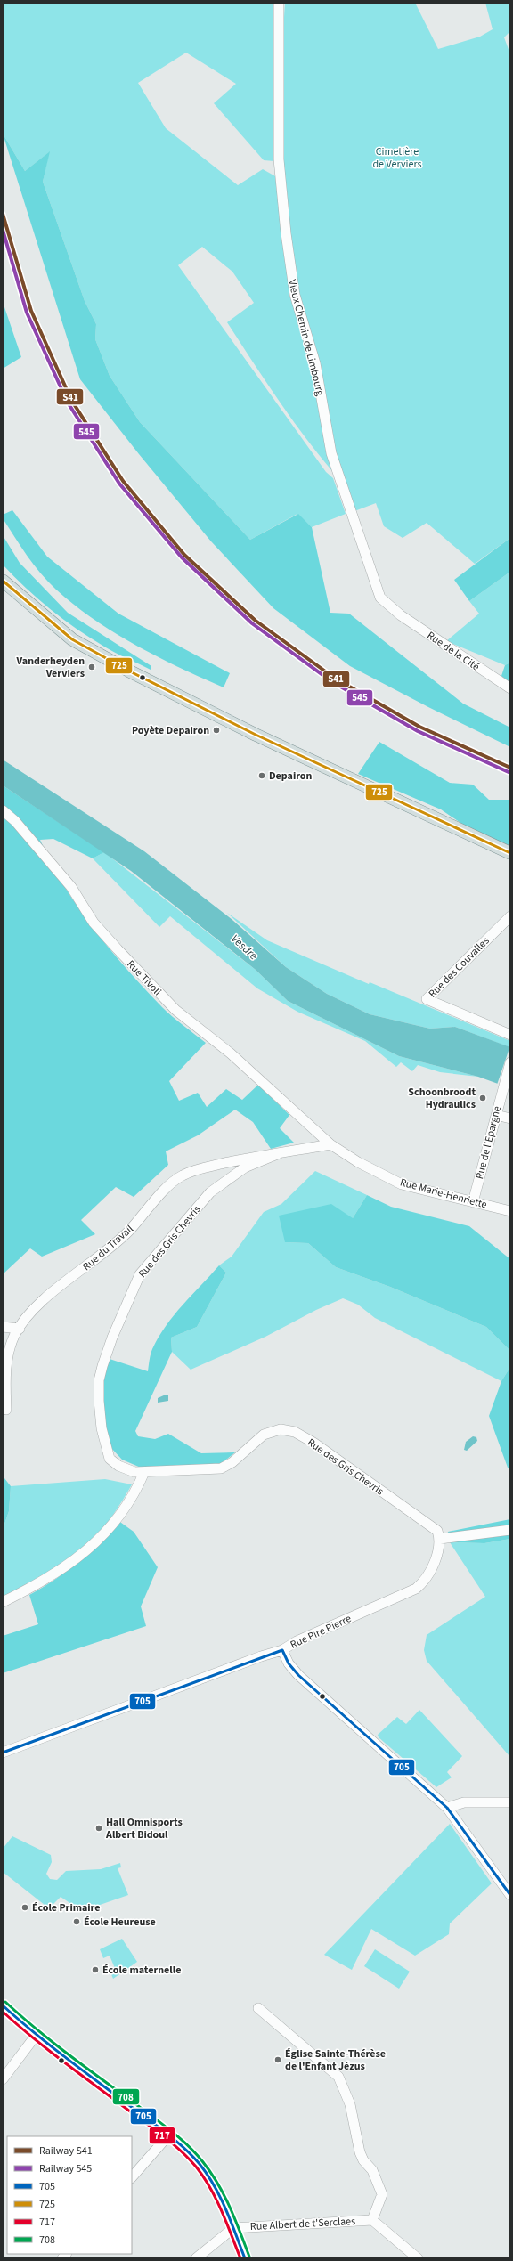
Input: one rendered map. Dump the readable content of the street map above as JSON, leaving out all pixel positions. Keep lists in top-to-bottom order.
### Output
{
  "streets": {
    "street": [
      "Vieux Chemin de Limbourg",
      "Rue de la Cité",
      "Rue des Couvalles",
      "Rue Tivoli",
      "Rue de l'Epargne",
      "Rue Marie-Henriette",
      "Rue des Gris Chevris",
      "Rue du Travail",
      "Rue Pire Pierre",
      "Rue Albert de t'Serclaes"
    ]
  },
  "crossings": [
    ["Vieux Chemin de Limbourg", "Rue de la Cité"],
    ["Rue Tivoli", "Rue Marie-Henriette"],
    ["Rue de l'Epargne", "Rue Marie-Henriette"],
    ["Rue des Gris Chevris", "Rue du Travail"],
    ["Rue des Gris Chevris", "Rue Pire Pierre"]
  ],
  "water": ["Vesdre"],
  "parks": ["Cimetière de Verviers"],
  "places": [
    "Vanderheyden Verviers",
    "Poyète Depairon",
    "Depairon",
    "Schoonbroodt Hydraulics",
    "Hall Omnisports Albert Bidoul",
    "École Primaire",
    "École Heureuse",
    "École maternelle",
    "Église Sainte-Thérèse de l'Enfant Jézus"
  ],
  "lines": [
    "rail line S41",
    "rail line 545",
    "transit line 725",
    "transit line 705",
    "transit line 708",
    "transit line 717"
  ],
  "legend": [
    "Railway S41",
    "Railway 545",
    "705",
    "725",
    "717",
    "708"
  ]
}
